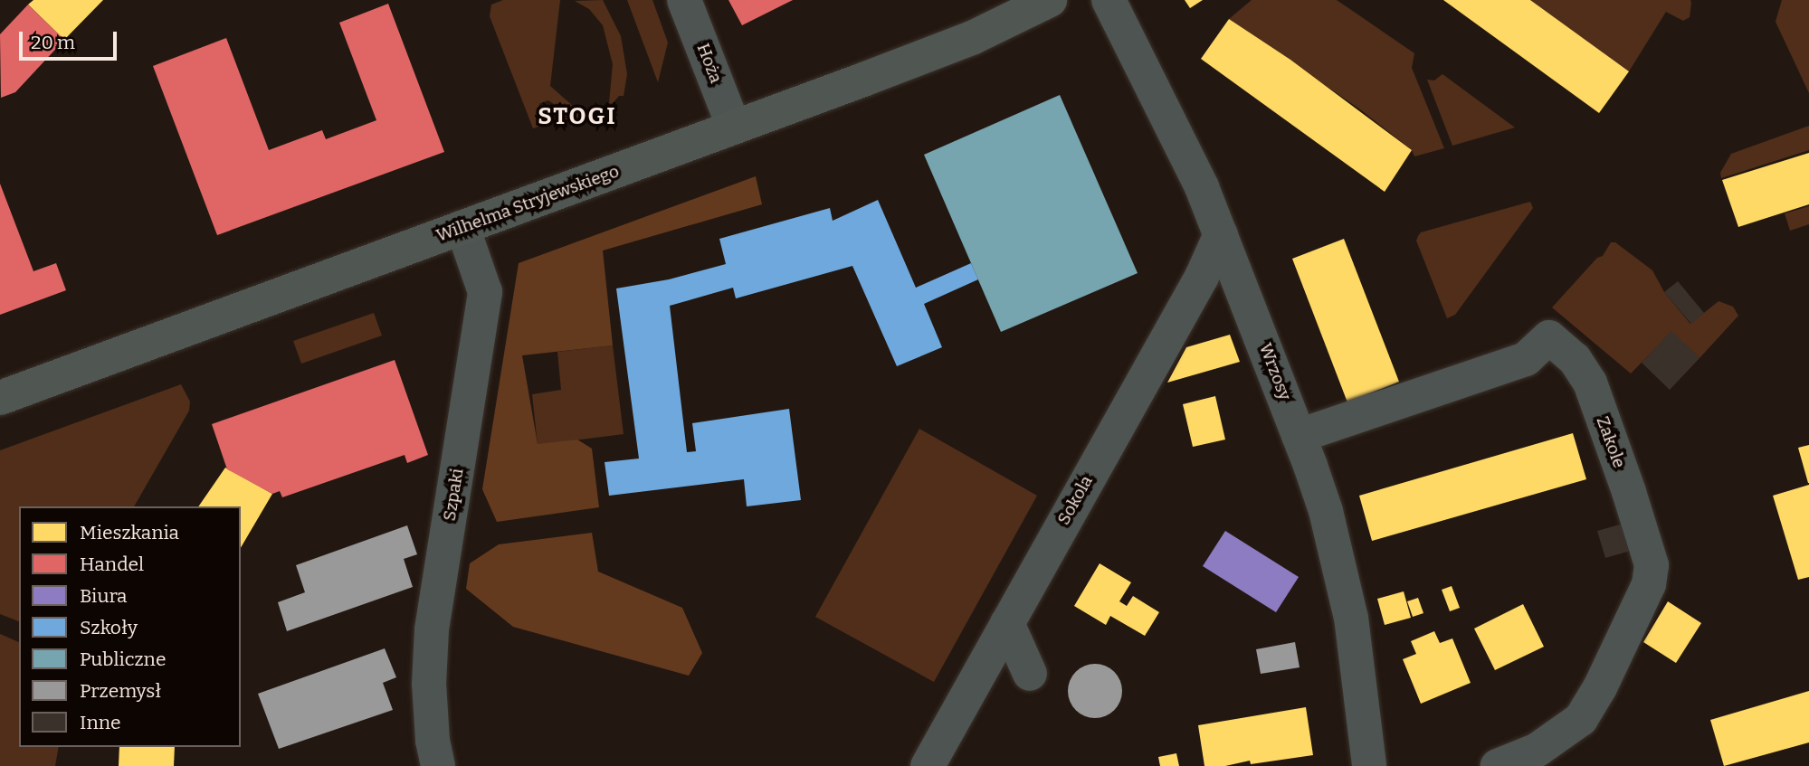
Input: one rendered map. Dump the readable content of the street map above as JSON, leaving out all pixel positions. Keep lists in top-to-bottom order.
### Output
{
  "streets": {
    "street": [
      "Hoża",
      "Wilhelma Stryjewskiego",
      "Wrzosy",
      "Zakole",
      "Szpaki",
      "Sokola"
    ]
  },
  "crossings": [
    ["Hoża", "Wilhelma Stryjewskiego"],
    ["Wilhelma Stryjewskiego", "Szpaki"],
    ["Wrzosy", "Zakole"],
    ["Wrzosy", "Sokola"]
  ],
  "districts": ["STOGI"],
  "legend": [
    "Mieszkania",
    "Handel",
    "Biura",
    "Szkoły",
    "Publiczne",
    "Przemysł",
    "Inne"
  ],
  "scale_bar": "20 m"
}
